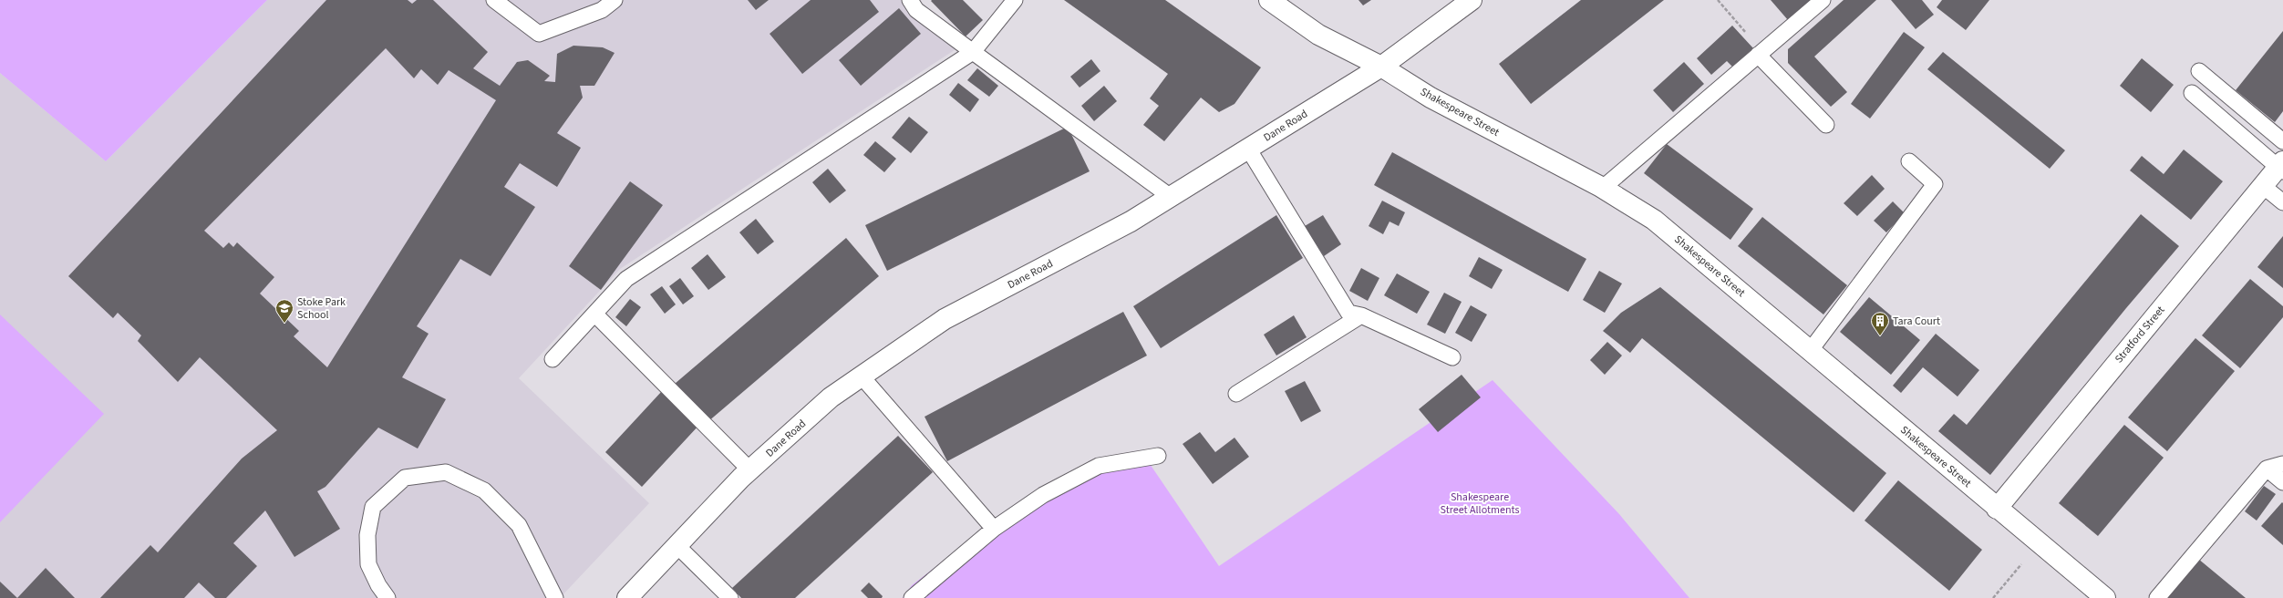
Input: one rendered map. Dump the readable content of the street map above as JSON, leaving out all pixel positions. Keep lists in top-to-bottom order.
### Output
{
  "streets": {
    "street": ["Shakespeare Street", "Dane Road", "Stratford Street"]
  },
  "crossings": [
    ["Shakespeare Street", "Dane Road"],
    ["Shakespeare Street", "Stratford Street"]
  ],
  "parks": ["Shakespeare Street Allotments"],
  "places": {
    "school or university": ["Stoke Park School"],
    "building": ["Tara Court"]
  }
}
